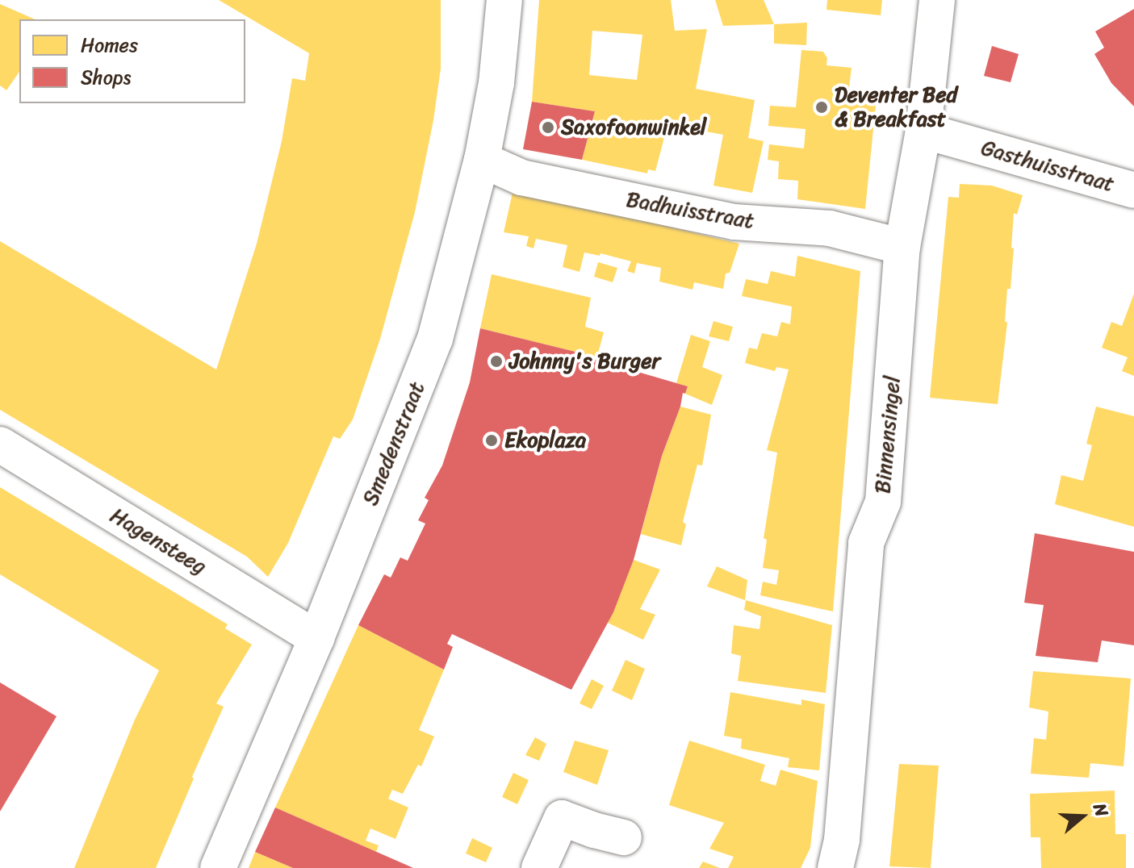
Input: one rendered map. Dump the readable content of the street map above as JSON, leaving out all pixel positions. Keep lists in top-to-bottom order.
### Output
{
  "streets": {
    "street": [
      "Gasthuisstraat",
      "Badhuisstraat",
      "Binnensingel",
      "Smedenstraat",
      "Hagensteeg"
    ]
  },
  "crossings": [
    ["Gasthuisstraat", "Binnensingel"],
    ["Badhuisstraat", "Binnensingel"],
    ["Badhuisstraat", "Smedenstraat"],
    ["Smedenstraat", "Hagensteeg"]
  ],
  "places": [
    "Deventer Bed & Breakfast",
    "Saxofoonwinkel",
    "Johnny's Burger",
    "Ekoplaza"
  ],
  "legend": ["Homes", "Shops"],
  "north": "right"
}
